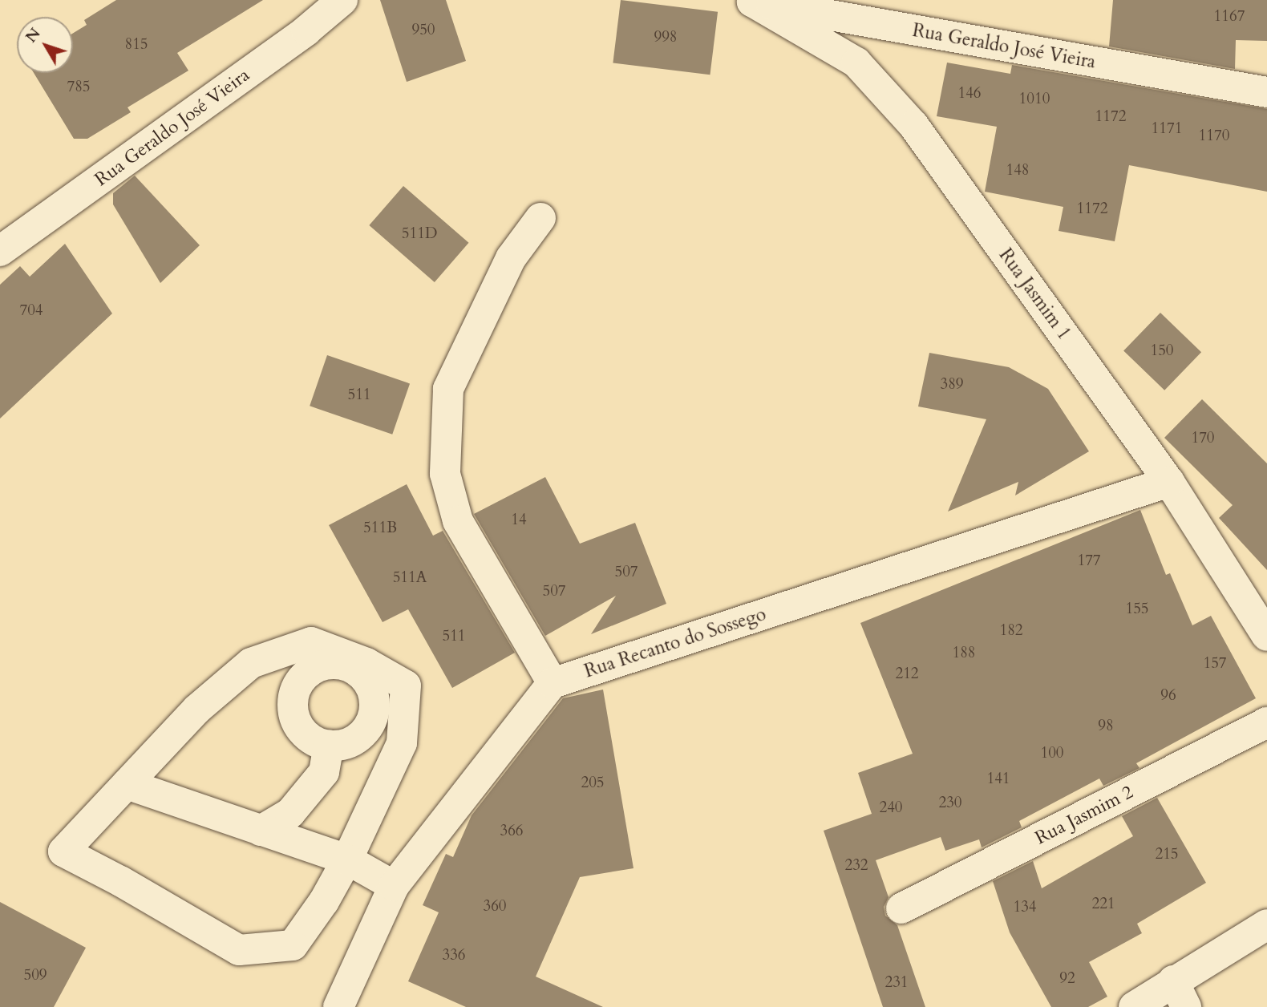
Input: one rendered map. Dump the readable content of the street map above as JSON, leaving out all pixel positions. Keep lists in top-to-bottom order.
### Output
{
  "streets": {
    "street": [
      "Rua Geraldo José Vieira",
      "Rua Jasmim 1",
      "Rua Recanto do Sossego",
      "Rua Jasmim 2"
    ]
  },
  "crossings": [
    ["Rua Geraldo José Vieira", "Rua Jasmim 1"],
    ["Rua Jasmim 1", "Rua Recanto do Sossego"]
  ],
  "house_numbers": [
    "1167",
    "950",
    "998",
    "815",
    "785",
    "146",
    "1010",
    "1172",
    "1171",
    "1170",
    "148",
    "1172",
    "511D",
    "704",
    "150",
    "389",
    "511",
    "170",
    "14",
    "511B",
    "177",
    "507",
    "511A",
    "507",
    "155",
    "182",
    "511",
    "188",
    "157",
    "212",
    "96",
    "98",
    "100",
    "141",
    "205",
    "230",
    "240",
    "366",
    "215",
    "232",
    "221",
    "360",
    "134",
    "336",
    "509",
    "92",
    "231"
  ],
  "north": "top left"
}
